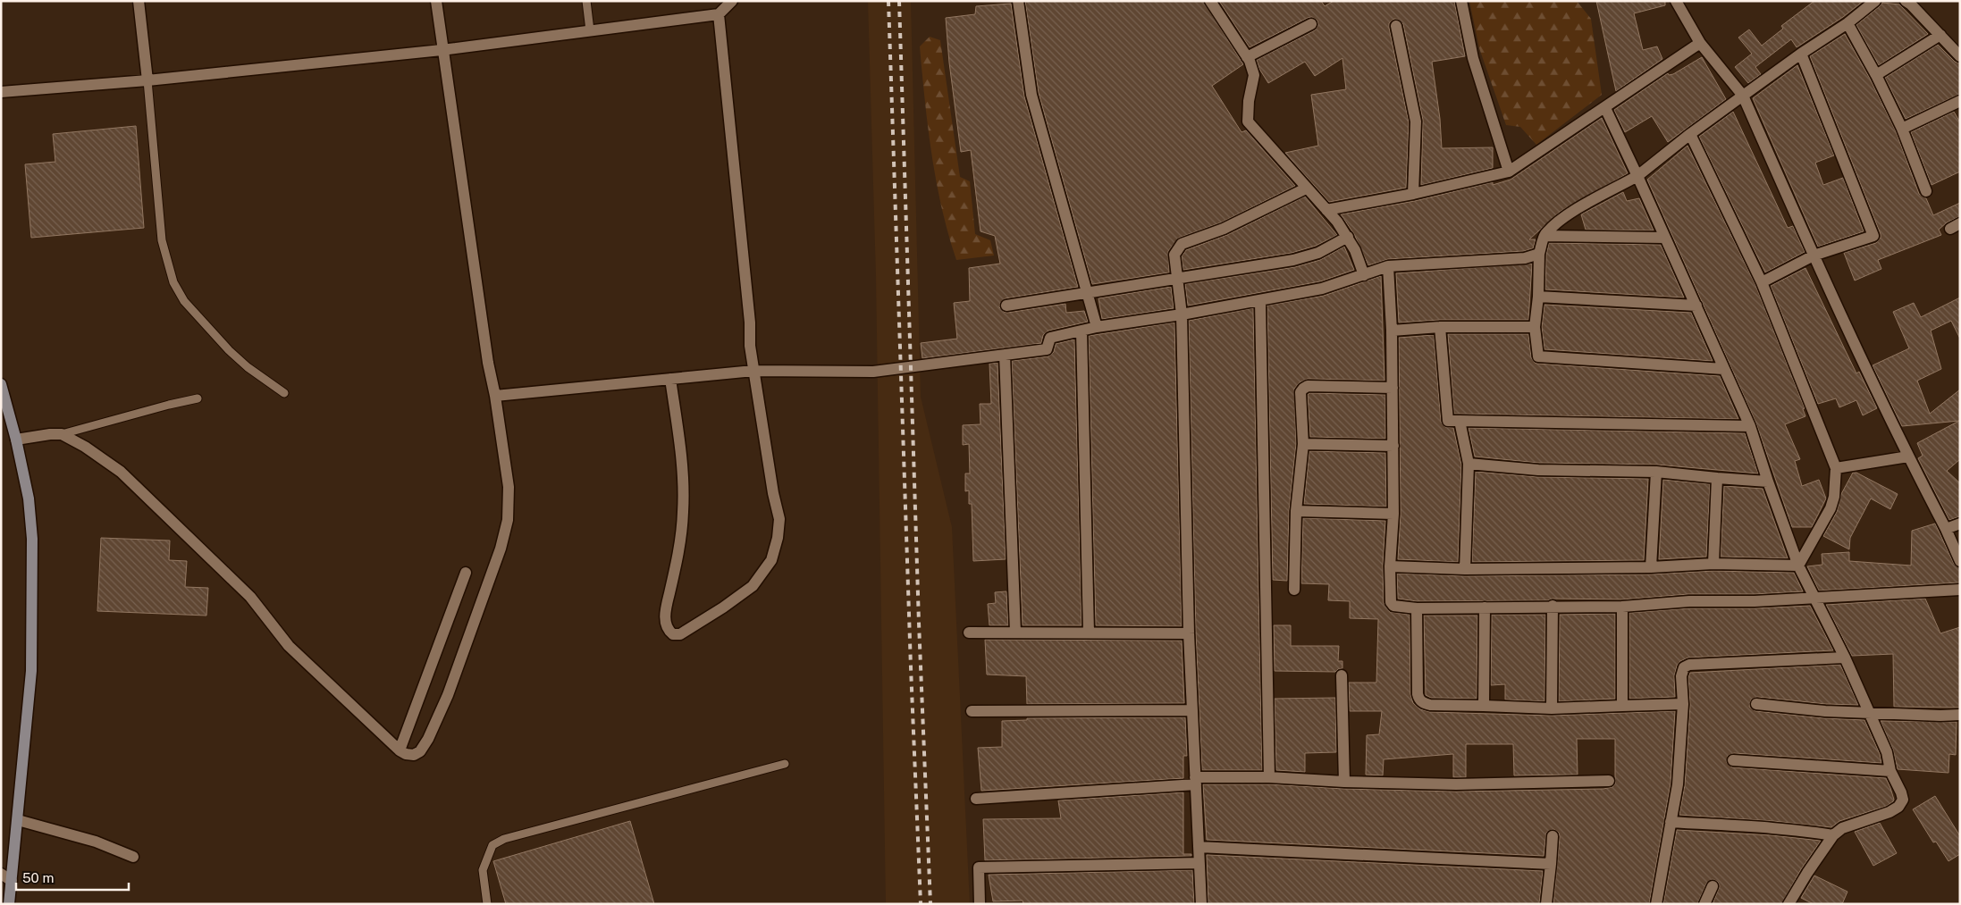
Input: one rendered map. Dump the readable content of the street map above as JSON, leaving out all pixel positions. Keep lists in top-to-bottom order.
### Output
{
  "scale_bar": "50 m"
}
